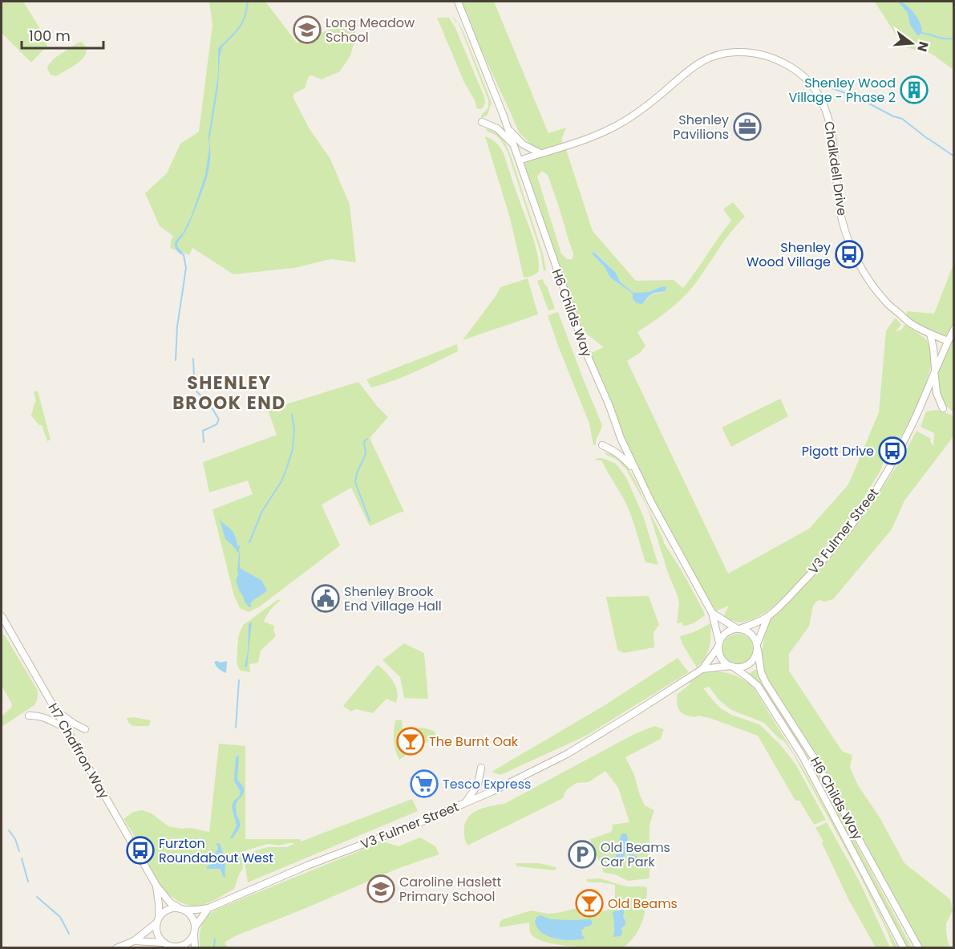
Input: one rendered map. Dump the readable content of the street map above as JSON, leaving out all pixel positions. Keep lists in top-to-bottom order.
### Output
{
  "streets": {
    "street": [
      "Chalkdell Drive",
      "H6 Childs Way",
      "V3 Fulmer Street",
      "H7 Chaffron Way"
    ]
  },
  "crossings": [
    ["Chalkdell Drive", "H6 Childs Way"],
    ["Chalkdell Drive", "V3 Fulmer Street"],
    ["H6 Childs Way", "V3 Fulmer Street"],
    ["V3 Fulmer Street", "H7 Chaffron Way"]
  ],
  "districts": ["SHENLEY BROOK END"],
  "places": {
    "school or university": ["Long Meadow School", "Caroline Haslett Primary School"],
    "building": ["Shenley Wood Village - Phase 2"],
    "office": ["Shenley Pavilions"],
    "bus stop": ["Shenley Wood Village", "Pigott Drive", "Furzton Roundabout West"],
    "public building": ["Shenley Brook End Village Hall"],
    "bar": ["The Burnt Oak", "Old Beams"],
    "supermarket": ["Tesco Express"],
    "parking": ["Old Beams Car Park"]
  },
  "scale_bar": "100 m",
  "north": "right"
}
